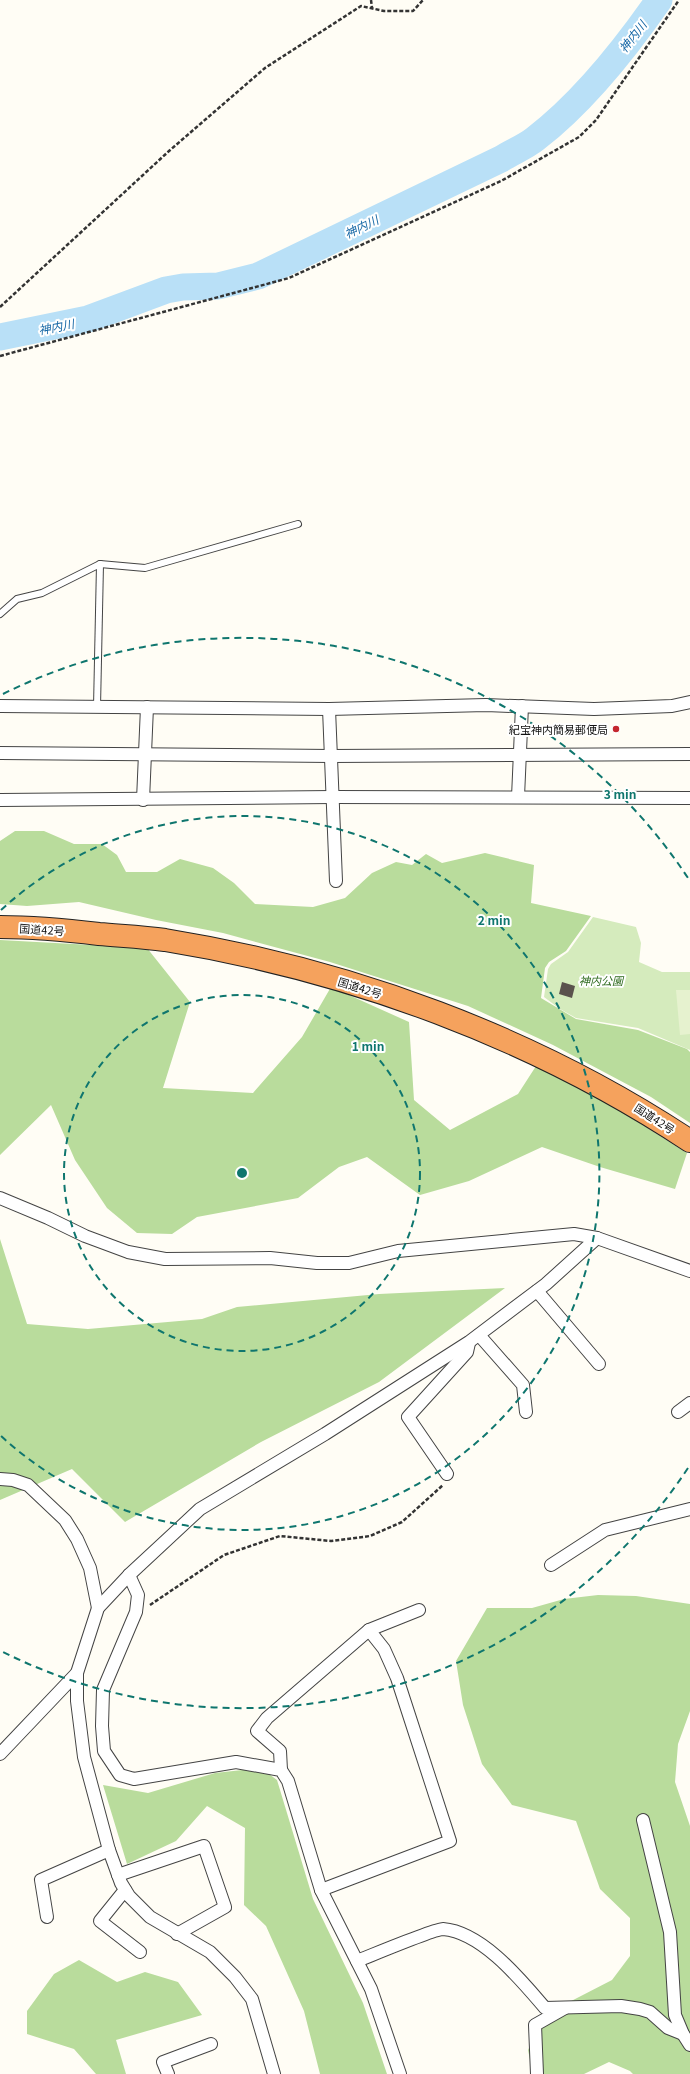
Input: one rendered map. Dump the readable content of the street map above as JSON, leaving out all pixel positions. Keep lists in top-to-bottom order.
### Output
{
  "streets": {
    "highway": ["国道42号"]
  },
  "water": ["神内川"],
  "parks": ["神内公園"],
  "places": ["紀宝神内簡易郵便局"],
  "rings": ["3 min", "2 min", "1 min"]
}
